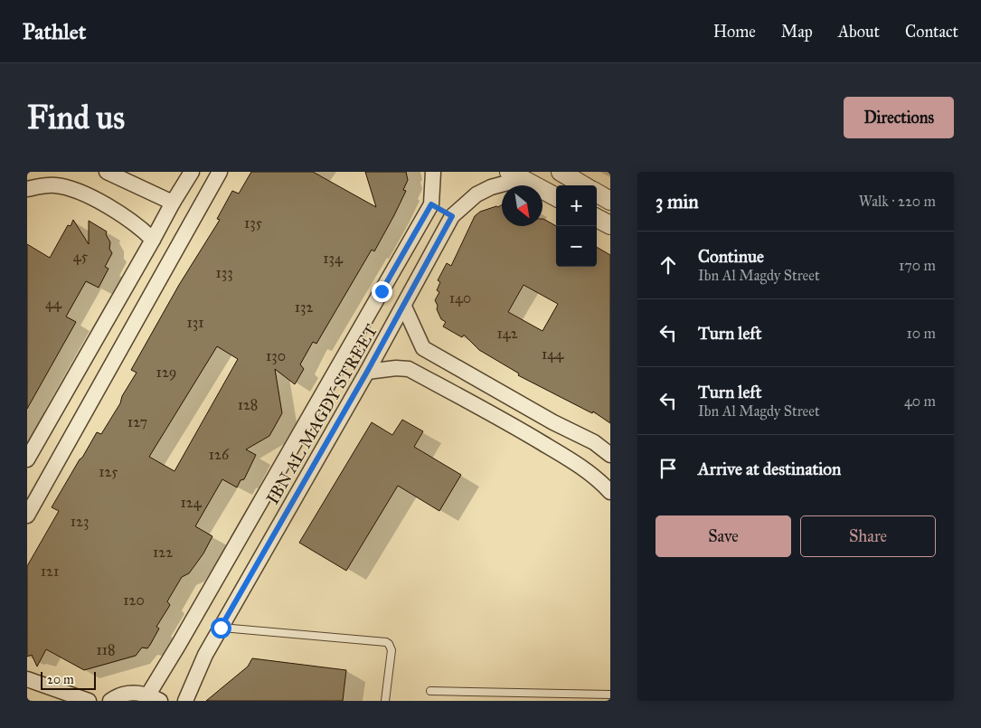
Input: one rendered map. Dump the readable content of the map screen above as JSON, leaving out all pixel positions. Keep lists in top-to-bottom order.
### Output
{
  "streets": {
    "street": ["IBN AL MAGDY STREET"]
  },
  "house_numbers": [
    "135",
    "45",
    "134",
    "133",
    "140",
    "44",
    "132",
    "131",
    "142",
    "144",
    "130",
    "129",
    "128",
    "127",
    "126",
    "125",
    "124",
    "123",
    "122",
    "121",
    "120",
    "118"
  ],
  "scale_bar": "20 m",
  "north": "bottom right",
  "page": {
    "header": "Pathlet",
    "nav": [
      "Home",
      "Map",
      "About",
      "Contact"
    ],
    "buttons": [
      "Directions",
      ["Save", "Share"]
    ],
    "title": "Find us",
    "heading": ["3 min", "Walk · 220 m"],
    "map_buttons": ["+", "−"],
    "list": [
      ["Continue", "Ibn Al Magdy Street", "170 m"],
      ["Turn left", "10 m"],
      ["Turn left", "Ibn Al Magdy Street", "40 m"],
      "Arrive at destination"
    ],
    "scale": "20 m"
  }
}
